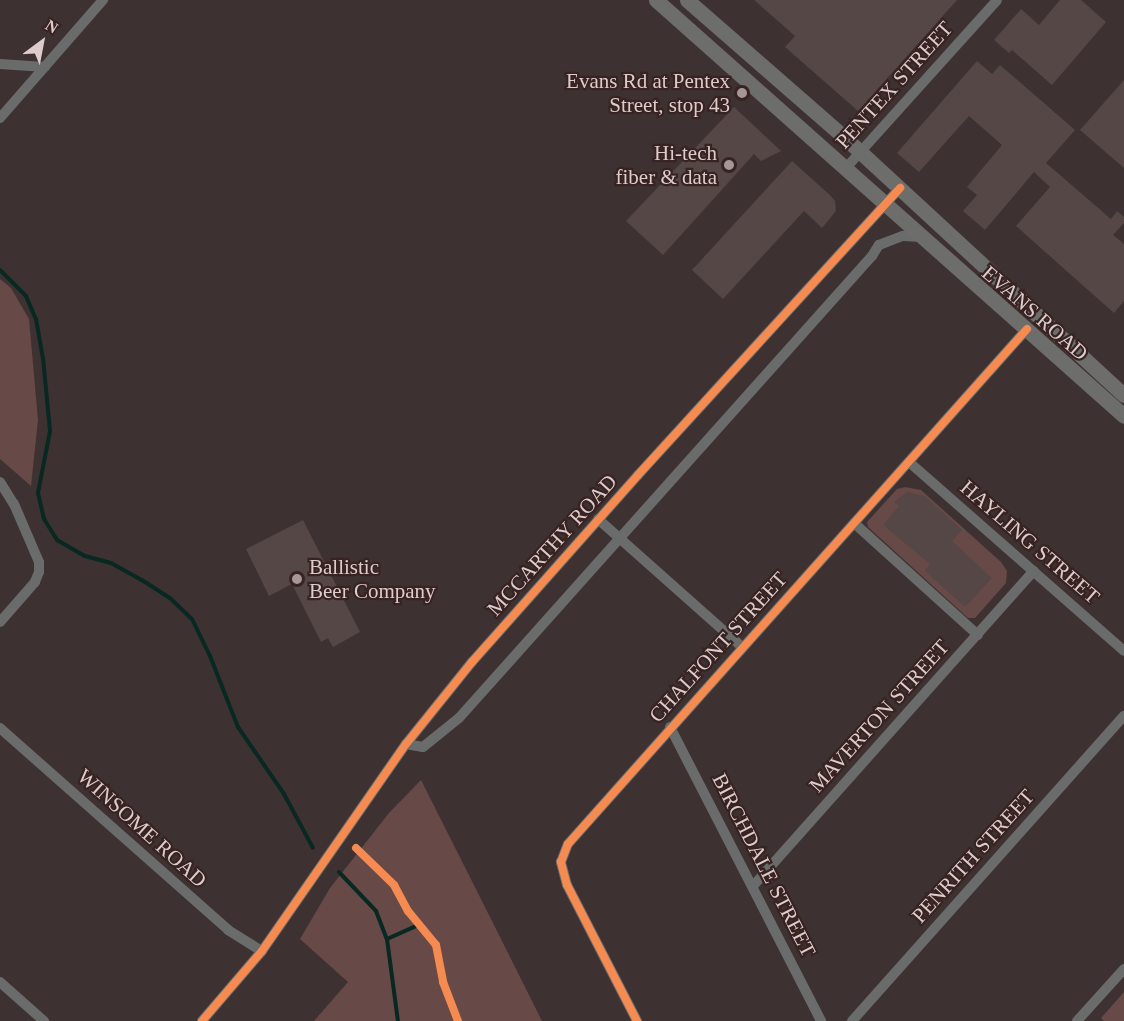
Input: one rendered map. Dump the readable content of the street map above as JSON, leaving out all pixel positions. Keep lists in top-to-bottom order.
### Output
{
  "streets": {
    "main road": ["EVANS ROAD"],
    "street": [
      "PENTEX STREET",
      "HAYLING STREET",
      "MCCARTHY ROAD",
      "CHALFONT STREET",
      "MAVERTON STREET",
      "WINSOME ROAD",
      "PENRITH STREET",
      "BIRCHDALE STREET"
    ]
  },
  "crossings": [
    ["PENTEX STREET", "EVANS ROAD"],
    ["EVANS ROAD", "MCCARTHY ROAD"],
    ["EVANS ROAD", "CHALFONT STREET"],
    ["HAYLING STREET", "CHALFONT STREET"],
    ["HAYLING STREET", "MAVERTON STREET"],
    ["MCCARTHY ROAD", "WINSOME ROAD"],
    ["CHALFONT STREET", "BIRCHDALE STREET"],
    ["MAVERTON STREET", "BIRCHDALE STREET"]
  ],
  "places": ["Evans Rd at Pentex Street, stop 43", "Hi-tech fiber & data", "Ballistic Beer Company"],
  "north": "top right"
}
